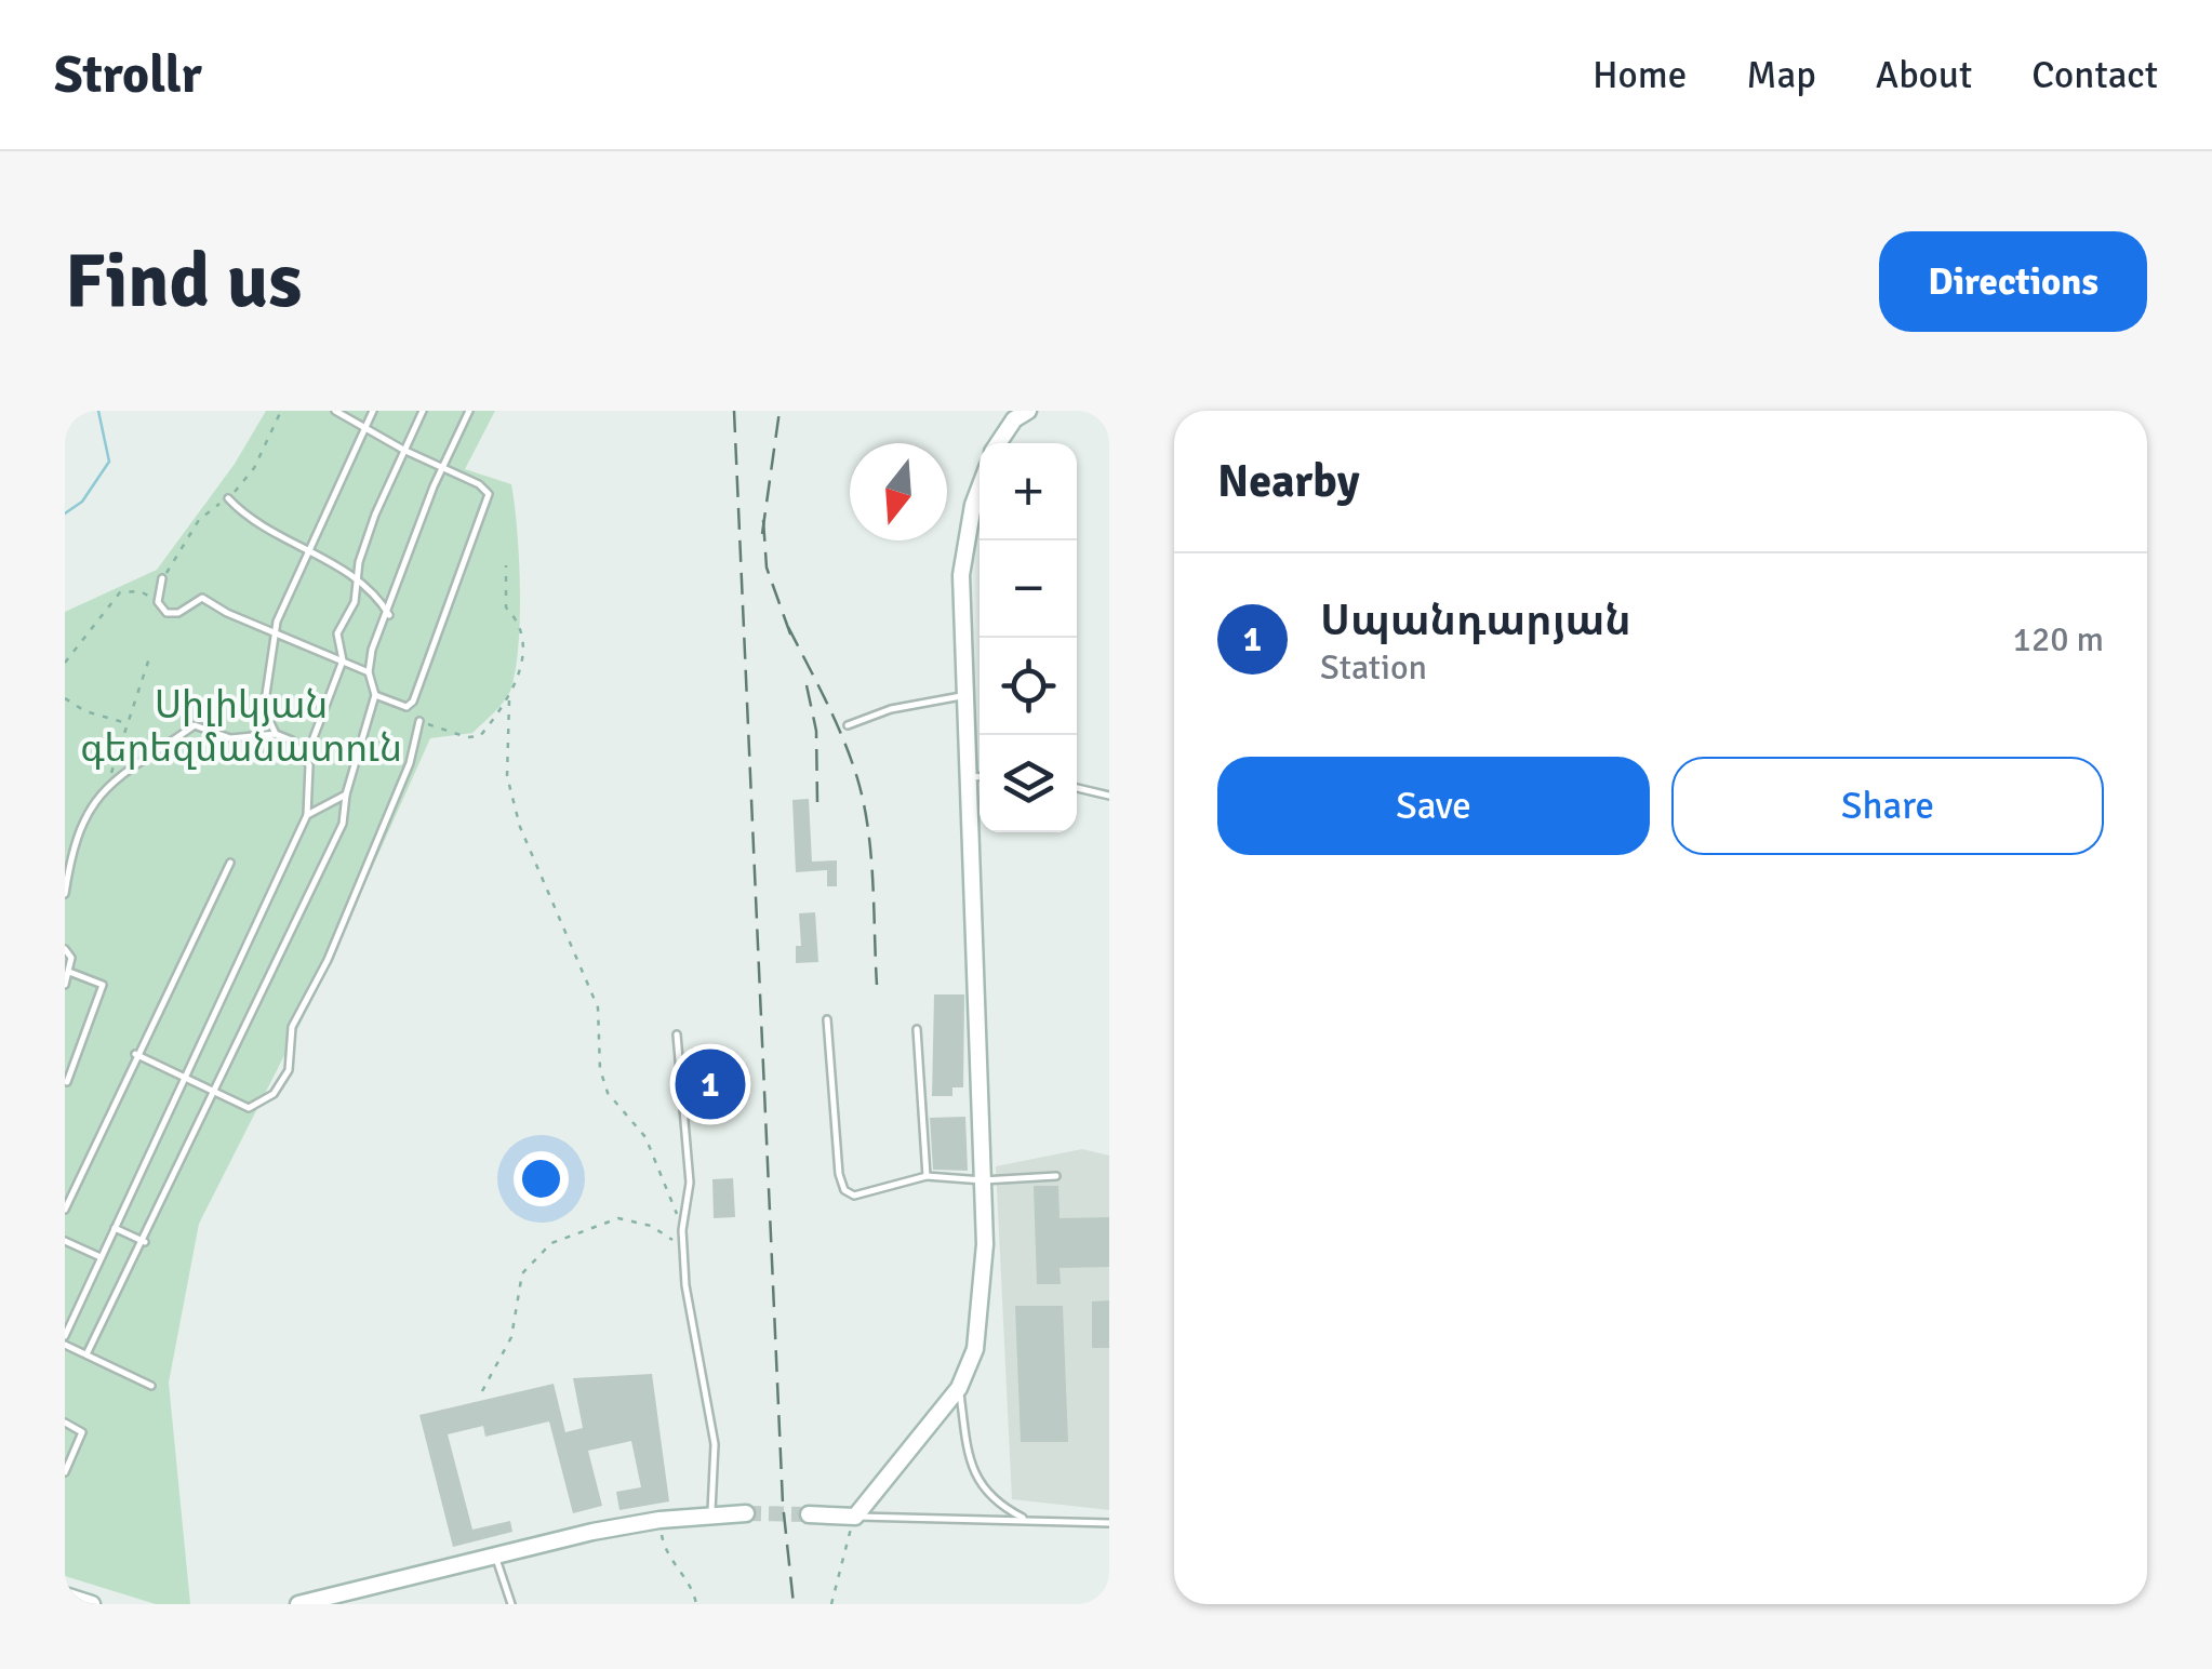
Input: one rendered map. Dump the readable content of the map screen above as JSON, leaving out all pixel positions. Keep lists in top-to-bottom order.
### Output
{
  "parks": ["Սիլիկյան գերեզմանատուն"],
  "north": "bottom",
  "page": {
    "header": "Strollr",
    "nav": [
      "Home",
      "Map",
      "About",
      "Contact"
    ],
    "buttons": [
      "Directions",
      ["Save", "Share"]
    ],
    "title": "Find us",
    "heading": "Nearby",
    "map_buttons": ["+", "−"],
    "list": [
      {
        "mark": "1",
        "name": "Սպանդարյան",
        "note": "Station",
        "value": "120 m"
      }
    ],
    "pins": "1"
  }
}
